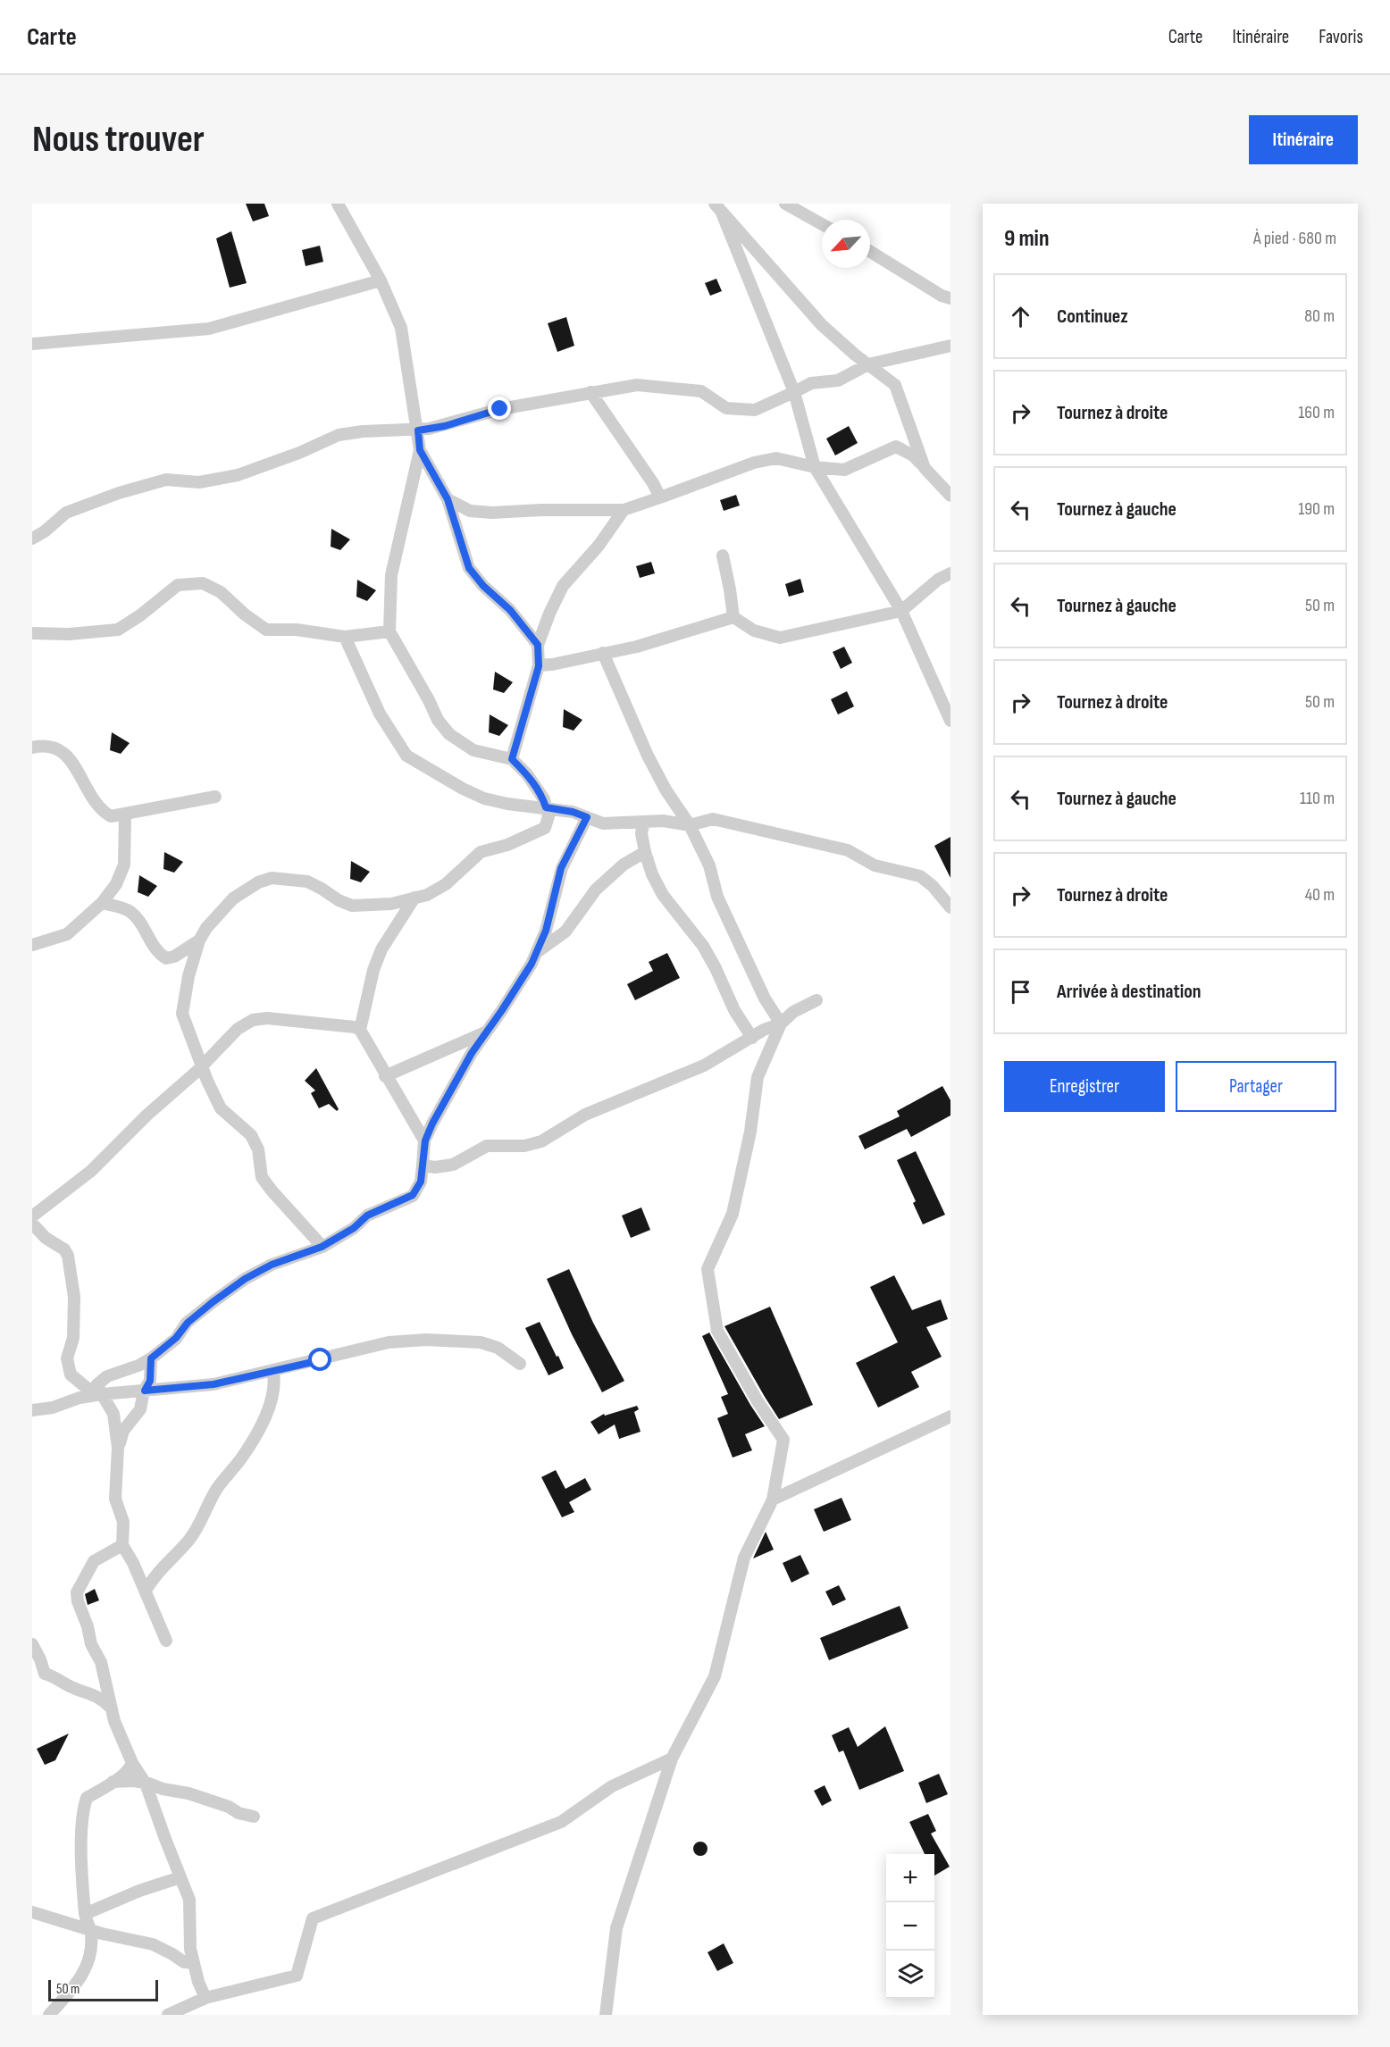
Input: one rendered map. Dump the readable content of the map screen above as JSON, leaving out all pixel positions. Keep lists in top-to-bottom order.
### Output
{
  "scale_bar": "50 m",
  "north": "bottom left",
  "page": {
    "header": "Carte",
    "nav": ["Carte", "Itinéraire", "Favoris"],
    "buttons": [
      "Itinéraire",
      ["Enregistrer", "Partager"]
    ],
    "title": "Nous trouver",
    "heading": ["9 min", "À pied · 680 m"],
    "list": [
      ["Continuez", "80 m"],
      ["Tournez à droite", "160 m"],
      ["Tournez à gauche", "190 m"],
      ["Tournez à gauche", "50 m"],
      ["Tournez à droite", "50 m"],
      ["Tournez à gauche", "110 m"],
      ["Tournez à droite", "40 m"],
      "Arrivée à destination"
    ],
    "map_buttons": ["+", "−"],
    "scale": "50 m"
  }
}
